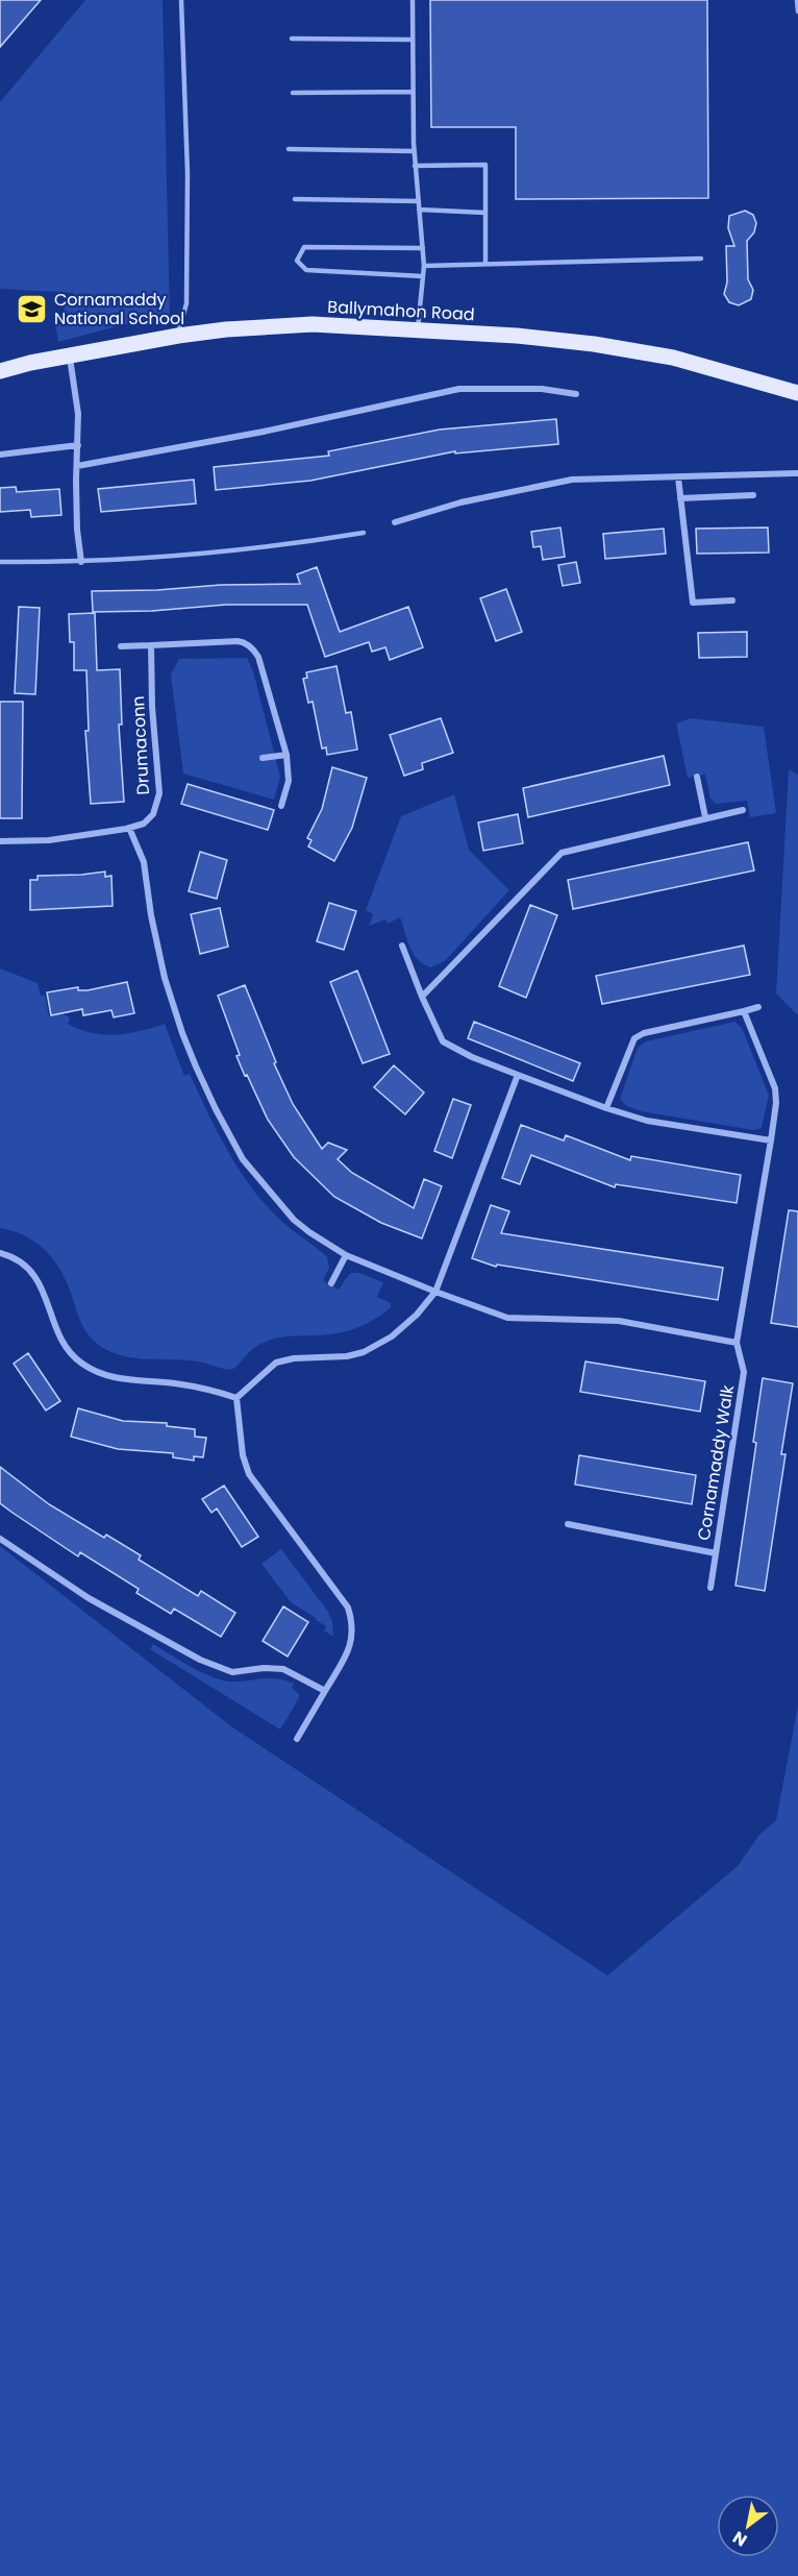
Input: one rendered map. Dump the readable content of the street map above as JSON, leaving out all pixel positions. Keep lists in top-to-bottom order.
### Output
{
  "streets": {
    "main road": ["Ballymahon Road"],
    "street": ["Drumaconn", "Cornamaddy Walk"]
  },
  "places": {
    "school or university": ["Cornamaddy National School"]
  },
  "north": "bottom left"
}
